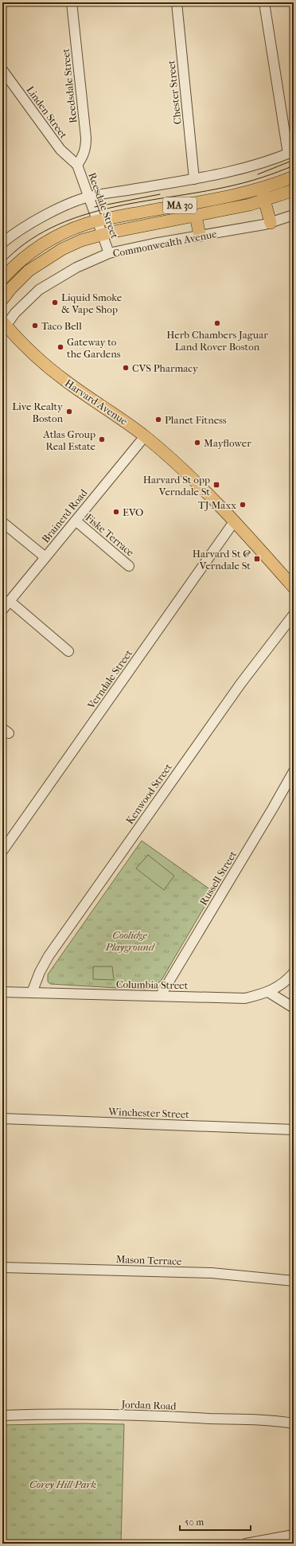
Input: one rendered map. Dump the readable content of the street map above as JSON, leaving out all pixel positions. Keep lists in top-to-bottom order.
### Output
{
  "streets": {
    "main road": ["MA 30", "Commonwealth Avenue", "Harvard Avenue"],
    "street": [
      "Reedsdale Street",
      "Chester Street",
      "Linden Street",
      "Reesdale Street",
      "Brainerd Road",
      "Fiske Terrace",
      "Verndale Street",
      "Kenwood Street",
      "Russell Street",
      "Columbia Street",
      "Winchester Street",
      "Mason Terrace",
      "Jordan Road"
    ]
  },
  "crossings": [
    ["Reedsdale Street", "Linden Street"],
    ["Reedsdale Street", "Reesdale Street"],
    ["Linden Street", "Reesdale Street"],
    ["Reesdale Street", "MA 30"],
    ["Reesdale Street", "Commonwealth Avenue"],
    ["Commonwealth Avenue", "Harvard Avenue"],
    ["Harvard Avenue", "Brainerd Road"],
    ["Harvard Avenue", "Verndale Street"],
    ["Brainerd Road", "Fiske Terrace"],
    ["Kenwood Street", "Columbia Street"],
    ["Russell Street", "Columbia Street"]
  ],
  "parks": ["Coolidge Playground", "Corey Hill Park"],
  "places": {
    "other": [
      "Liquid Smoke & Vape Shop",
      "Herb Chambers Jaguar Land Rover Boston",
      "Taco Bell",
      "Gateway to the Gardens",
      "CVS Pharmacy",
      "Live Realty Boston",
      "Planet Fitness",
      "Atlas Group Real Estate",
      "Mayflower",
      "TJ Maxx",
      "EVO"
    ],
    "transit": ["Harvard St opp Verndale St", "Harvard St @ Verndale St"]
  },
  "scale_bar": "50 m"
}
